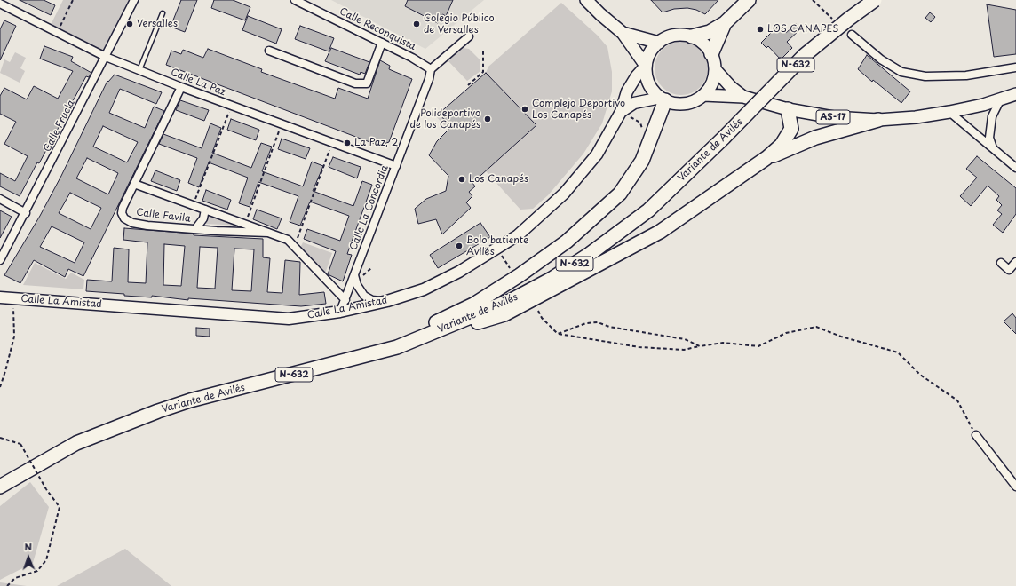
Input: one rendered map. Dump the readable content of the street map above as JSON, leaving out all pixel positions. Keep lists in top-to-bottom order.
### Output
{
  "streets": {
    "highway": ["N-632", "Variante de Avilés"],
    "main road": ["AS-17", "Calle La Amistad"],
    "street": [
      "Calle Reconquista",
      "Calle La Paz",
      "Calle Fruela",
      "Calle La Concordia",
      "Calle Favila"
    ]
  },
  "crossings": [
    ["Calle Reconquista", "Calle La Concordia"],
    ["Calle La Paz", "Calle Fruela"],
    ["Calle La Paz", "Calle La Concordia"],
    ["Calle La Paz", "Calle Favila"],
    ["AS-17", "Calle La Amistad"],
    ["Calle La Concordia", "Calle Favila"],
    ["Calle La Concordia", "Calle La Amistad"]
  ],
  "places": [
    "Versalles",
    "Colegio Público de Versalles",
    "LOS CANAPES",
    "Complejo Deportivo Los Canapés",
    "Polideportivo de los Canapés",
    "La Paz, 2",
    "Los Canapés",
    "Bolo batiente Avilés"
  ],
  "north": "top"
}
